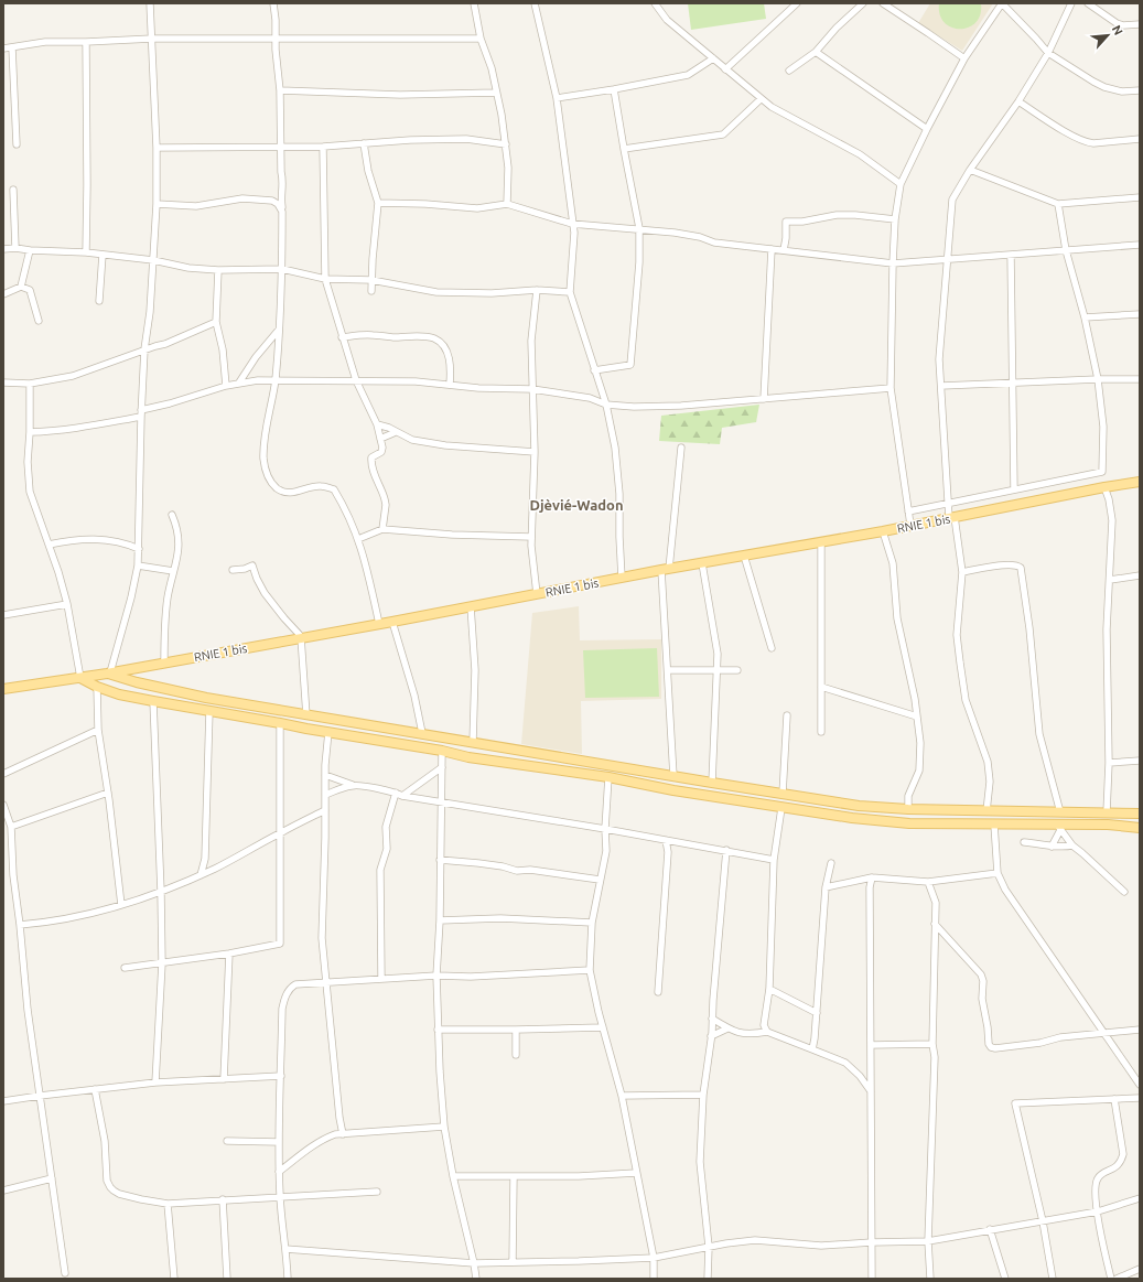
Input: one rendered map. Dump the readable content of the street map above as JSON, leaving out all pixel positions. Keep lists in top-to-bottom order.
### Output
{
  "streets": {
    "main road": ["RNIE 1 bis"]
  },
  "districts": ["Djèvié-Wadon"],
  "north": "top right"
}
